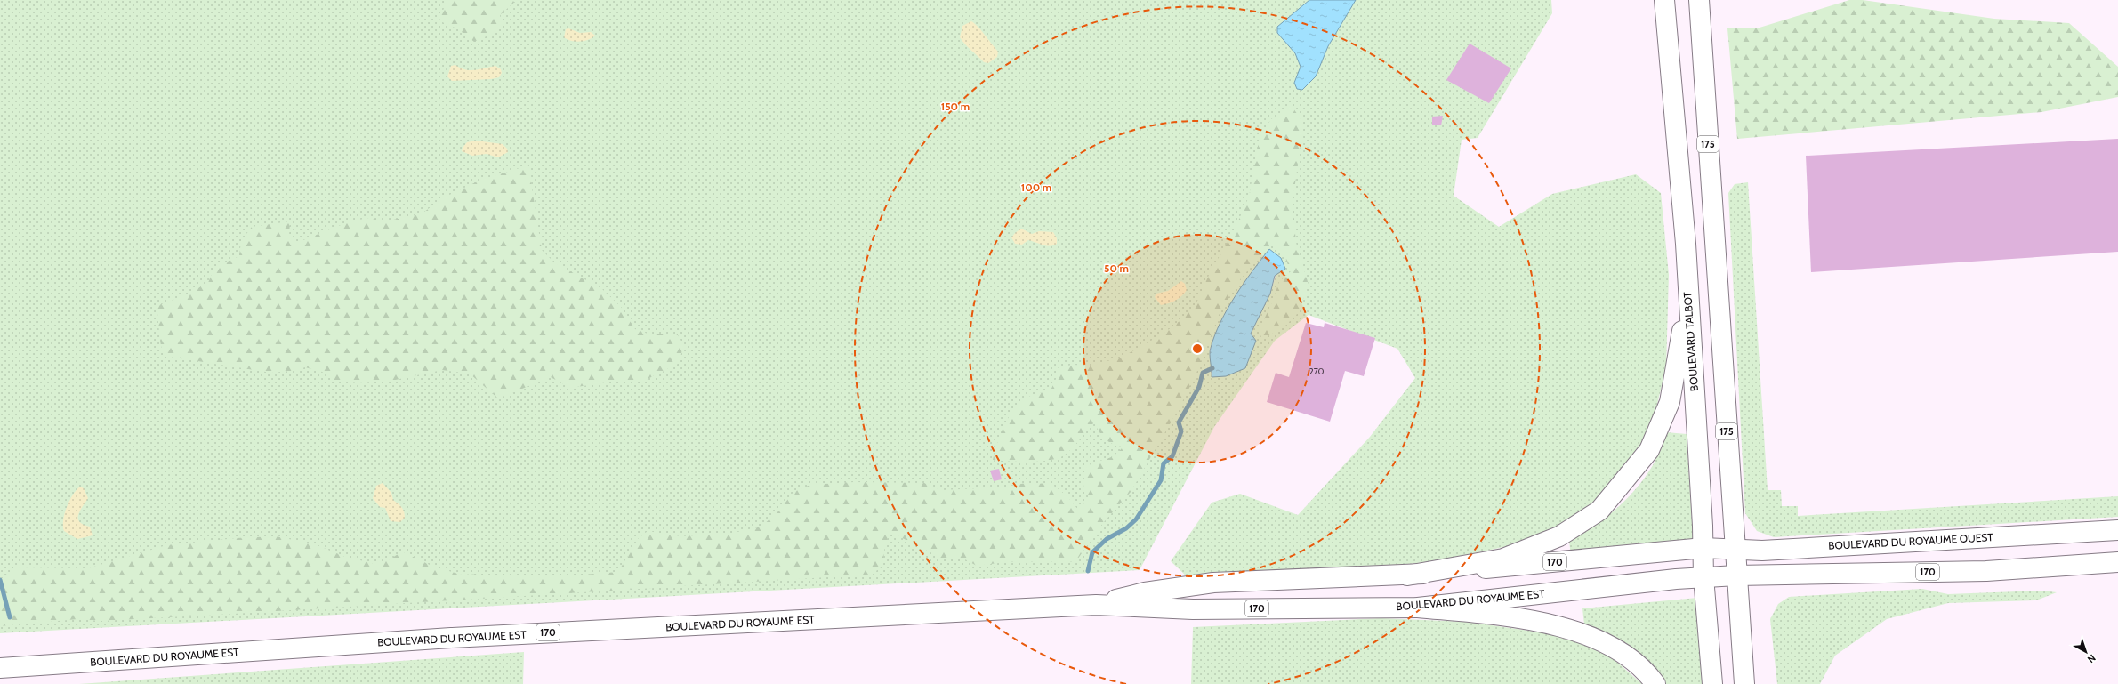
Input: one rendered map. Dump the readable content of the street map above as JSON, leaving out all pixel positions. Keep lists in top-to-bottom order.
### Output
{
  "streets": {
    "main road": [
      "175",
      "BOULEVARD TALBOT",
      "BOULEVARD DU ROYAUME OUEST",
      "170",
      "BOULEVARD DU ROYAUME EST"
    ]
  },
  "crossings": [
    ["175", "BOULEVARD DU ROYAUME OUEST"],
    ["175", "170"],
    ["175", "BOULEVARD DU ROYAUME EST"],
    ["BOULEVARD TALBOT", "BOULEVARD DU ROYAUME OUEST"],
    ["BOULEVARD TALBOT", "BOULEVARD DU ROYAUME EST"],
    ["BOULEVARD DU ROYAUME OUEST", "BOULEVARD DU ROYAUME EST"],
    ["170", "BOULEVARD DU ROYAUME EST"]
  ],
  "house_numbers": ["270"],
  "north": "bottom right",
  "rings": ["150 m", "100 m", "50 m"]
}
